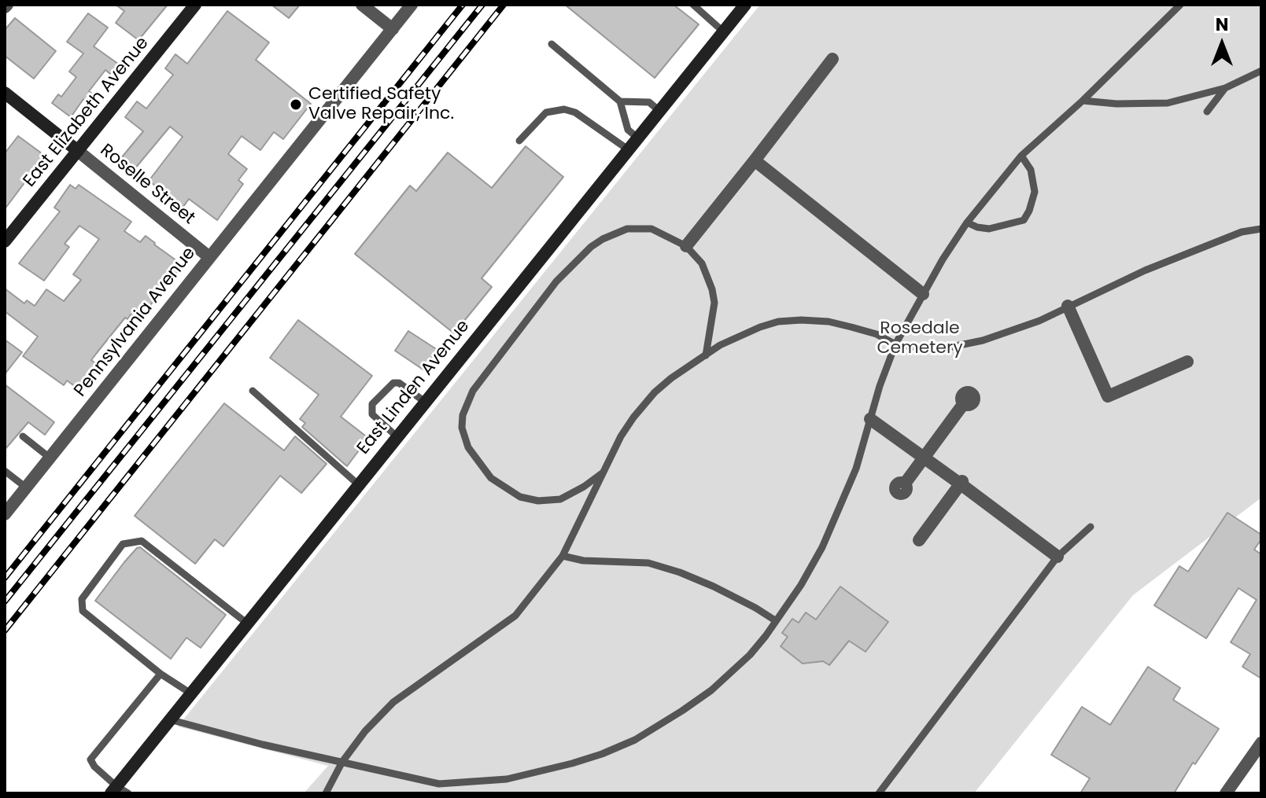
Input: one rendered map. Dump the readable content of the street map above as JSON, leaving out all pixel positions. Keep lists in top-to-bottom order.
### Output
{
  "streets": {
    "street": [
      "East Elizabeth Avenue",
      "Roselle Street",
      "Pennsylvania Avenue",
      "East Linden Avenue"
    ]
  },
  "crossings": [
    ["East Elizabeth Avenue", "Roselle Street"],
    ["Roselle Street", "Pennsylvania Avenue"]
  ],
  "parks": ["Rosedale Cemetery"],
  "places": ["Certified Safety Valve Repair, Inc."],
  "north": "top"
}
